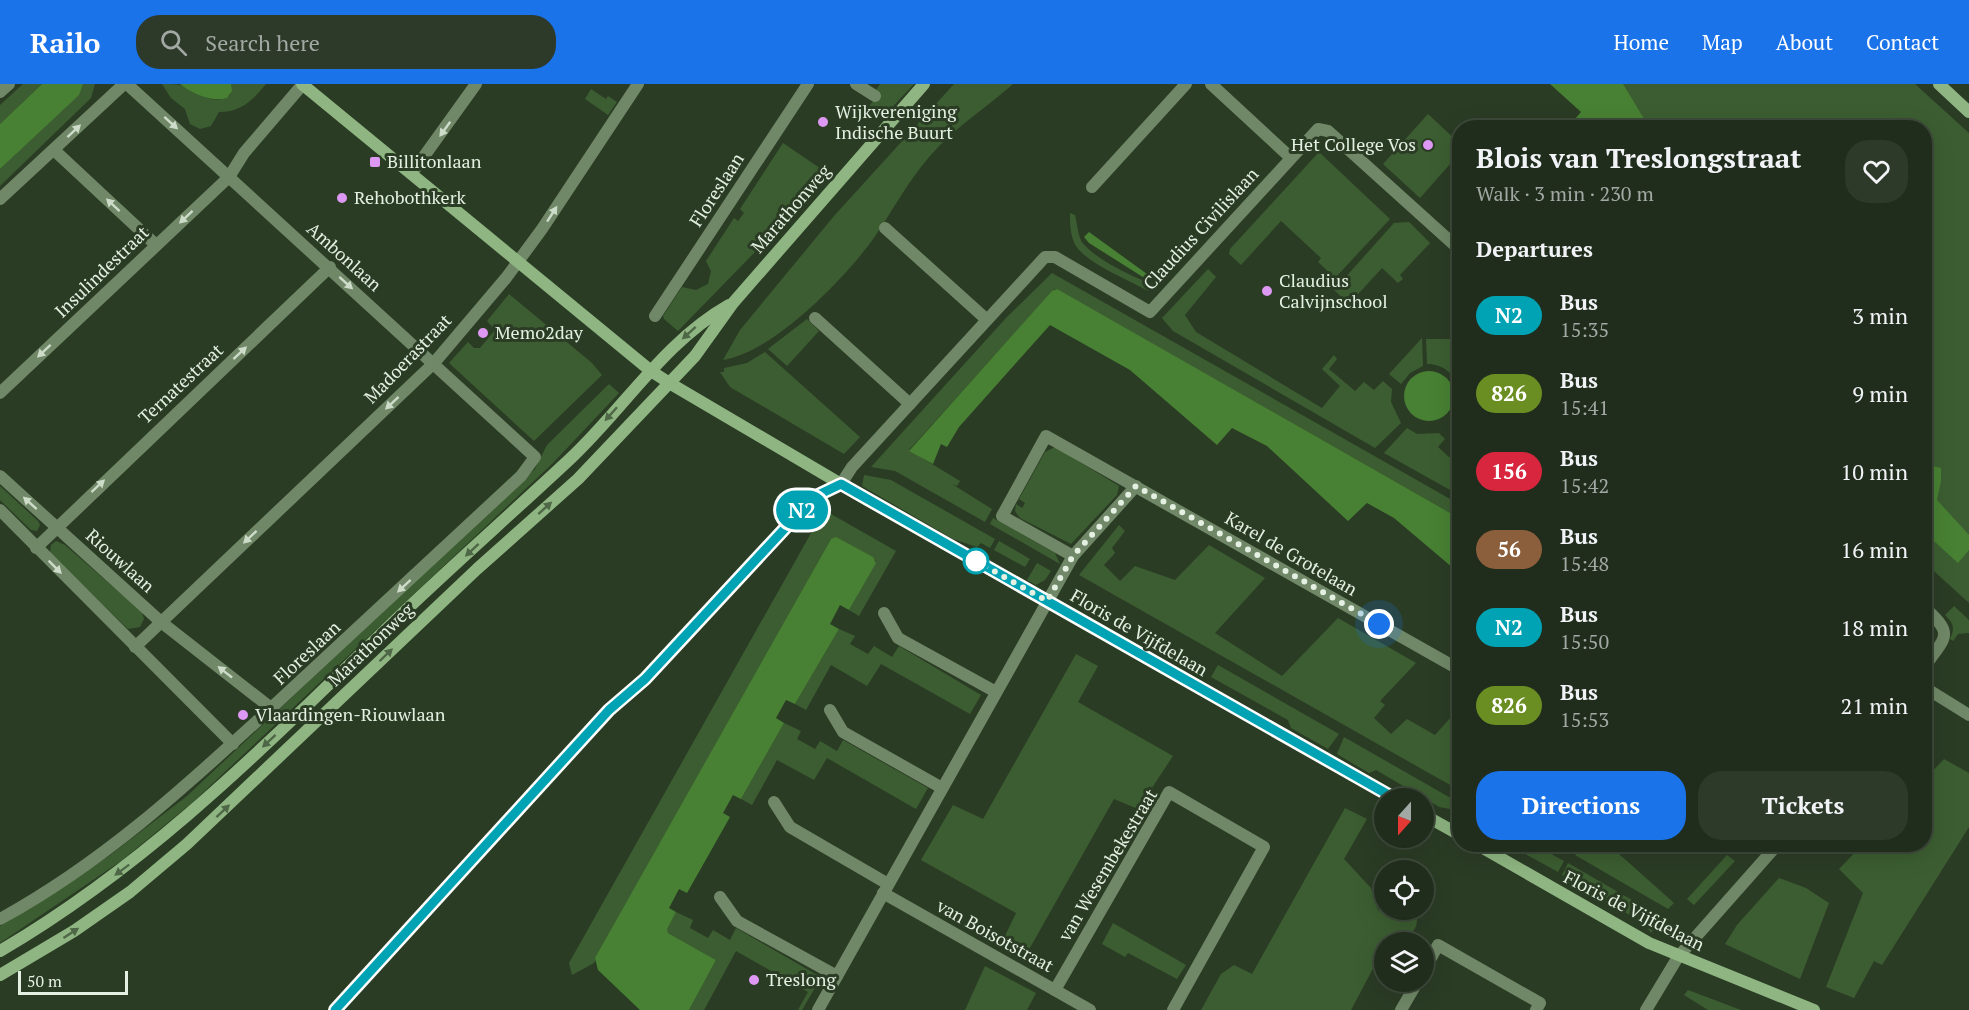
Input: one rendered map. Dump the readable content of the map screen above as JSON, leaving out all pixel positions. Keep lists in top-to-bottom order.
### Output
{
  "streets": {
    "main road": ["Marathonweg", "Floris de Vijfdelaan"],
    "street": [
      "Floreslaan",
      "Claudius Civilislaan",
      "Ambonlaan",
      "Insulindestraat",
      "Madoerastraat",
      "Ternatestraat",
      "Karel de Grotelaan",
      "Riouwlaan",
      "van Wesembekestraat",
      "van Boisotstraat"
    ]
  },
  "crossings": [
    ["Floreslaan", "Ambonlaan"],
    ["Floreslaan", "Riouwlaan"],
    ["Marathonweg", "Floris de Vijfdelaan"],
    ["Claudius Civilislaan", "Floris de Vijfdelaan"],
    ["Ambonlaan", "Insulindestraat"],
    ["Ambonlaan", "Madoerastraat"],
    ["Ambonlaan", "Ternatestraat"],
    ["Madoerastraat", "Riouwlaan"],
    ["Ternatestraat", "Riouwlaan"],
    ["van Wesembekestraat", "van Boisotstraat"]
  ],
  "one_way": ["Floreslaan", "Insulindestraat", "Ternatestraat"],
  "places": {
    "other": [
      "Wijkvereniging Indische Buurt",
      "Het College Vos",
      "Rehobothkerk",
      "Claudius Calvijnschool",
      "Memo2day",
      "Vlaardingen-Riouwlaan",
      "Treslong"
    ],
    "transit": ["Billitonlaan"]
  },
  "lines": ["bus line N2"],
  "scale_bar": "50 m",
  "north": "bottom",
  "page": {
    "header": "Railo",
    "search": "Search here",
    "nav": [
      "Home",
      "Map",
      "About",
      "Contact"
    ],
    "on_map": "N2",
    "heading": [
      ["Blois van Treslongstraat", "Walk · 3 min · 230 m"],
      "Departures"
    ],
    "list": [
      {
        "mark": "N2",
        "name": "Bus",
        "note": "15:35",
        "value": "3 min"
      },
      {
        "mark": "826",
        "name": "Bus",
        "note": "15:41",
        "value": "9 min"
      },
      {
        "mark": "156",
        "name": "Bus",
        "note": "15:42",
        "value": "10 min"
      },
      {
        "mark": "56",
        "name": "Bus",
        "note": "15:48",
        "value": "16 min"
      },
      {
        "mark": "N2",
        "name": "Bus",
        "note": "15:50",
        "value": "18 min"
      },
      {
        "mark": "826",
        "name": "Bus",
        "note": "15:53",
        "value": "21 min"
      }
    ],
    "buttons": ["Directions", "Tickets"],
    "scale": "50 m"
  }
}
